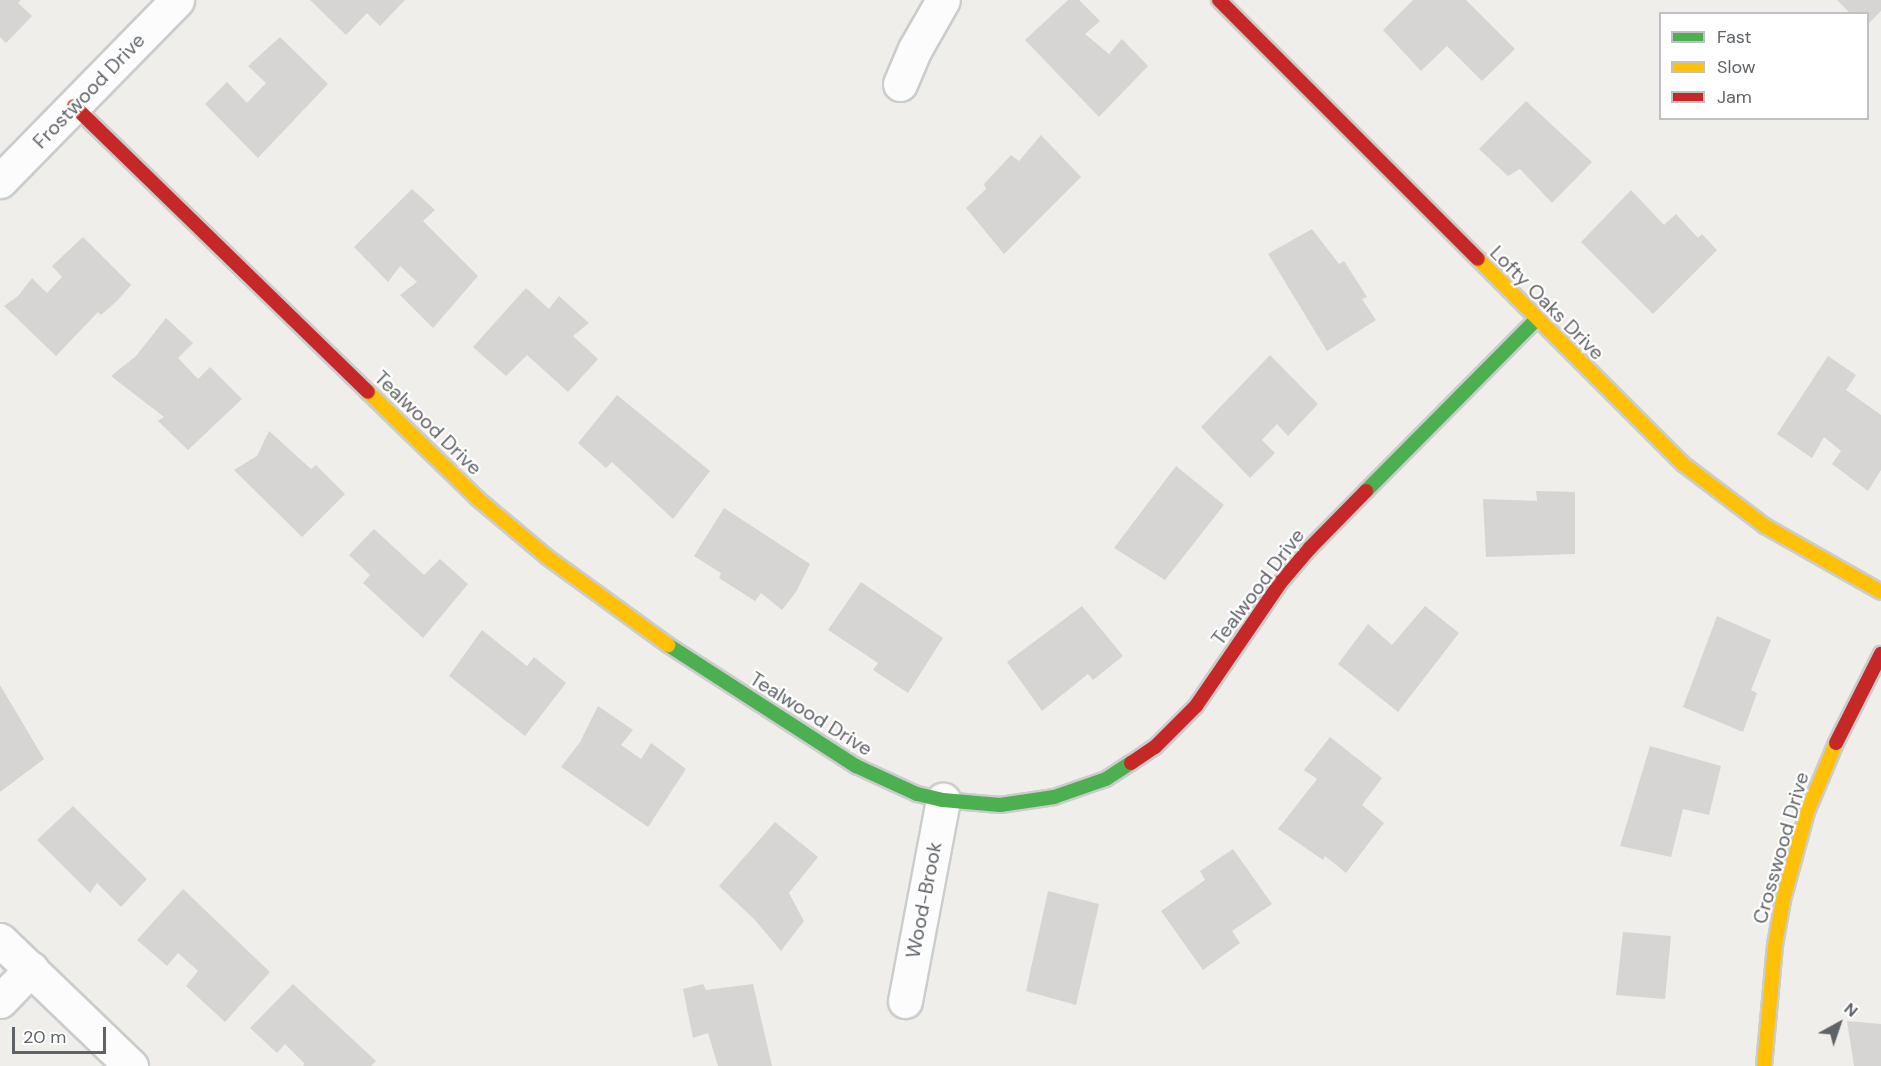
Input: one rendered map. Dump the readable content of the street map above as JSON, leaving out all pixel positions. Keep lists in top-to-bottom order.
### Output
{
  "streets": {
    "street": [
      "Frostwood Drive",
      "Lofty Oaks Drive",
      "Tealwood Drive",
      "Crosswood Drive",
      "Wood-Brook"
    ]
  },
  "crossings": [
    ["Frostwood Drive", "Tealwood Drive"],
    ["Lofty Oaks Drive", "Tealwood Drive"],
    ["Tealwood Drive", "Wood-Brook"]
  ],
  "legend": ["Fast", "Slow", "Jam"],
  "scale_bar": "20 m",
  "north": "top right"
}
